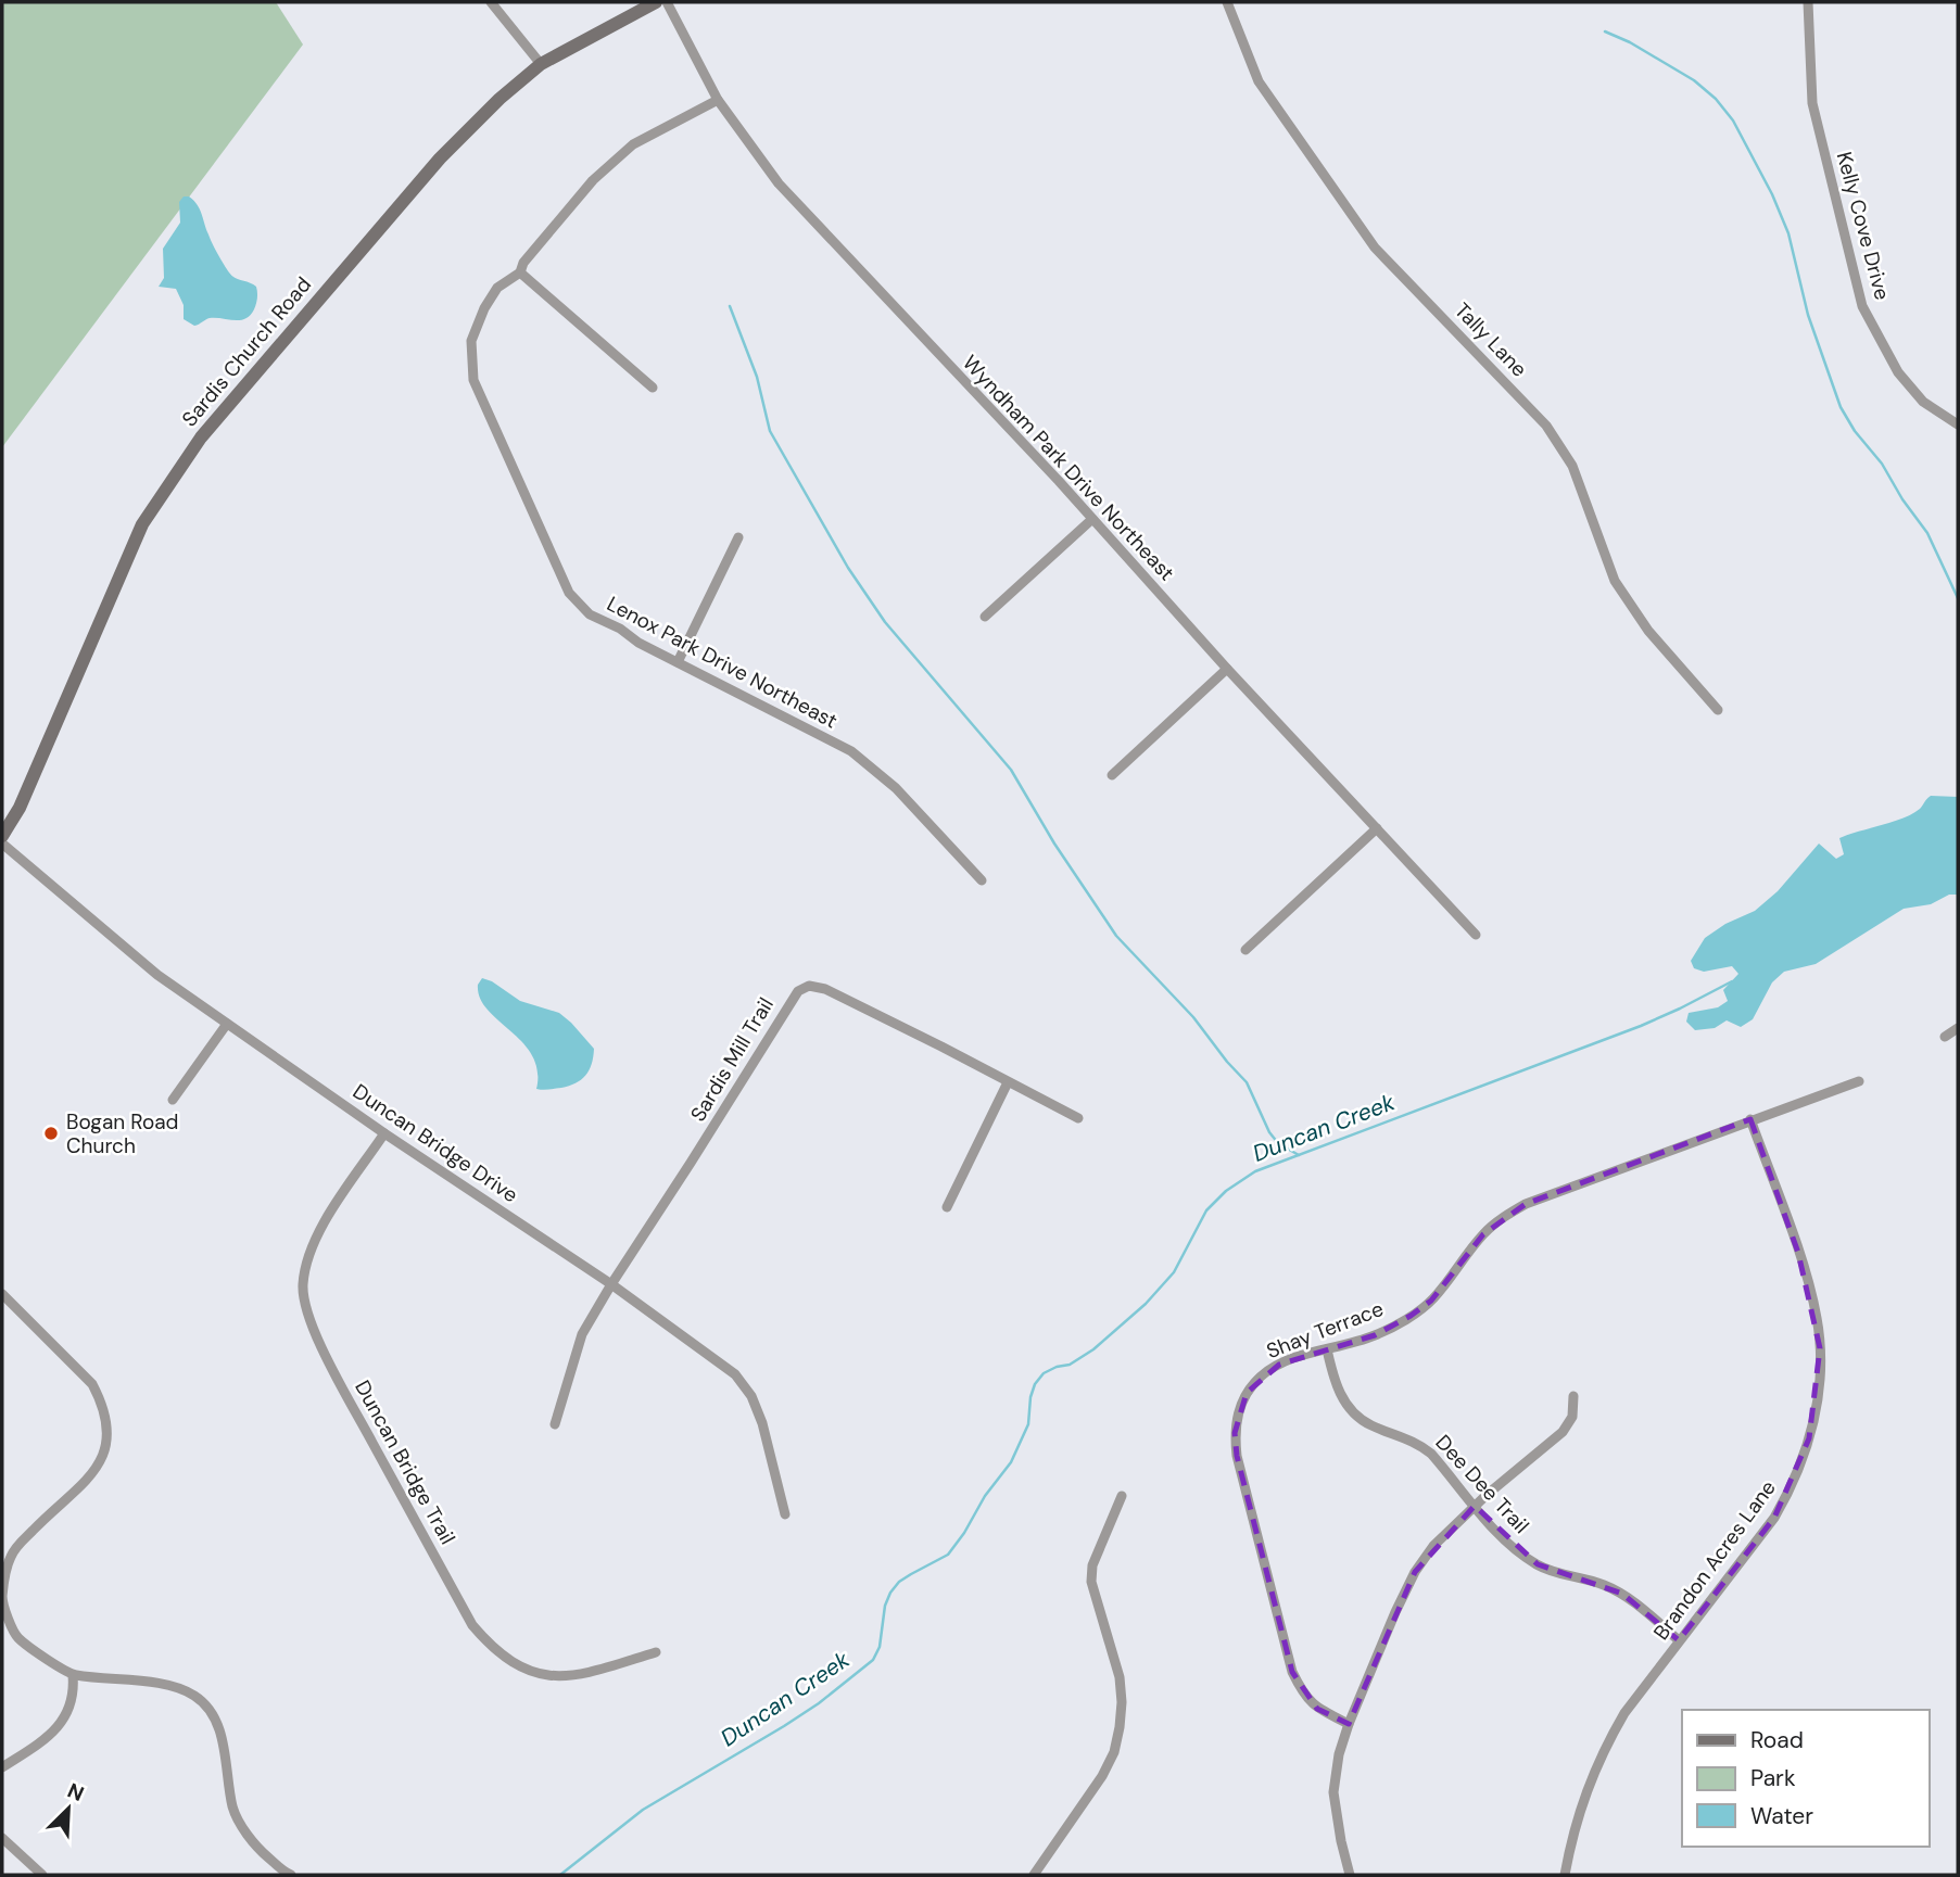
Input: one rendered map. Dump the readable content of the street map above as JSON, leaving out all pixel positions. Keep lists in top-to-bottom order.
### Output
{
  "streets": {
    "street": [
      "Kelly Cove Drive",
      "Tally Lane",
      "Sardis Church Road",
      "Wyndham Park Drive Northeast",
      "Lenox Park Drive Northeast",
      "Sardis Mill Trail",
      "Duncan Bridge Drive",
      "Shay Terrace",
      "Duncan Bridge Trail",
      "Dee Dee Trail",
      "Brandon Acres Lane"
    ]
  },
  "crossings": [
    ["Wyndham Park Drive Northeast", "Lenox Park Drive Northeast"],
    ["Sardis Mill Trail", "Duncan Bridge Drive"],
    ["Duncan Bridge Drive", "Duncan Bridge Trail"],
    ["Shay Terrace", "Dee Dee Trail"],
    ["Shay Terrace", "Brandon Acres Lane"],
    ["Dee Dee Trail", "Brandon Acres Lane"]
  ],
  "water": ["Duncan Creek"],
  "places": ["Bogan Road Church"],
  "legend": ["Road", "Park", "Water"],
  "north": "top right"
}
